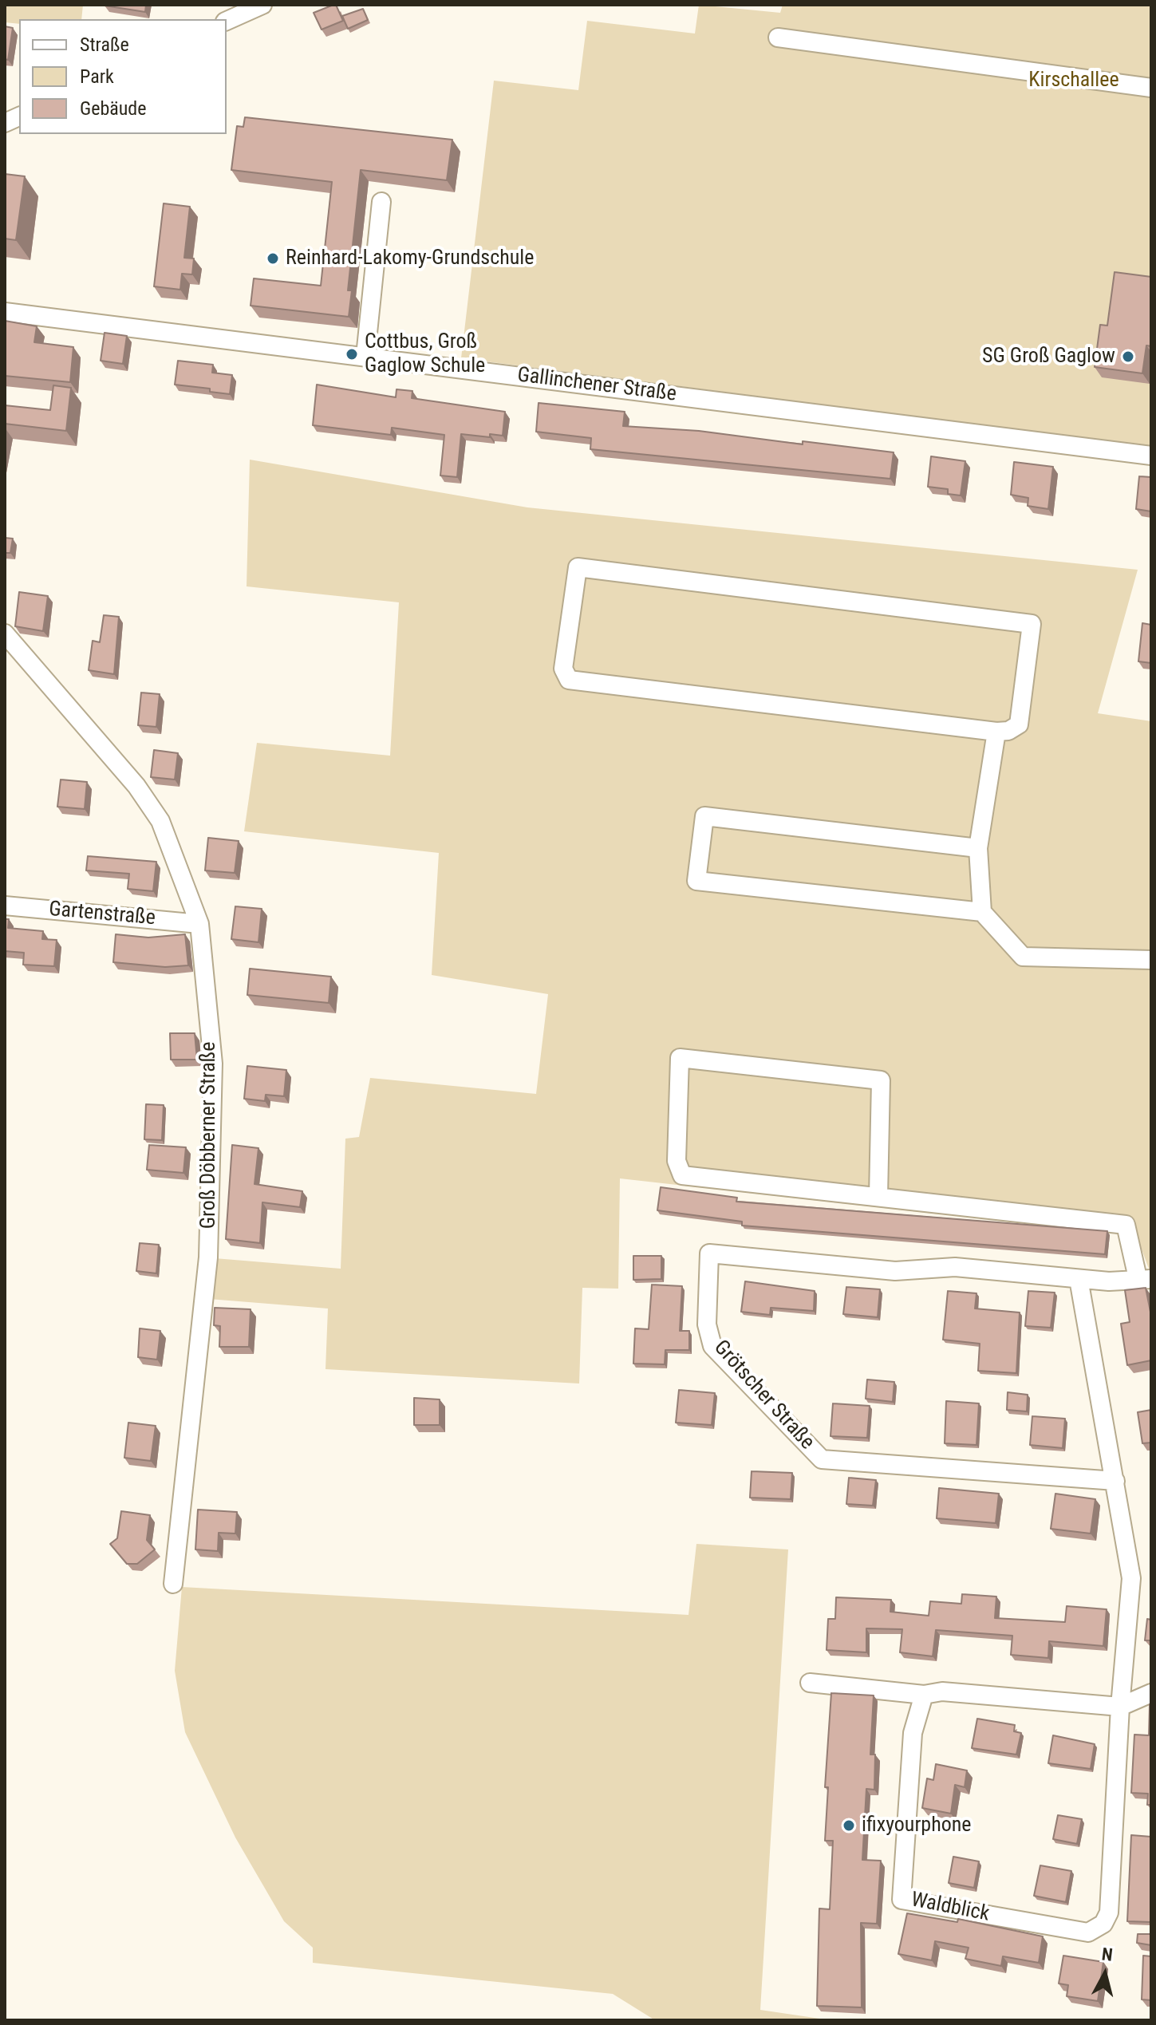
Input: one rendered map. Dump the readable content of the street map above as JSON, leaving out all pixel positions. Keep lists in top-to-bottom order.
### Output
{
  "streets": {
    "street": [
      "Gallinchener Straße",
      "Gartenstraße",
      "Groß Döbberner Straße",
      "Grötscher Straße",
      "Waldblick"
    ]
  },
  "crossings": [
    ["Gartenstraße", "Groß Döbberner Straße"],
    ["Grötscher Straße", "Waldblick"]
  ],
  "parks": ["Kirschallee"],
  "places": [
    "Reinhard-Lakomy-Grundschule",
    "Cottbus, Groß Gaglow Schule",
    "SG Groß Gaglow",
    "ifixyourphone"
  ],
  "legend": ["Straße", "Park", "Gebäude"],
  "north": "top"
}
